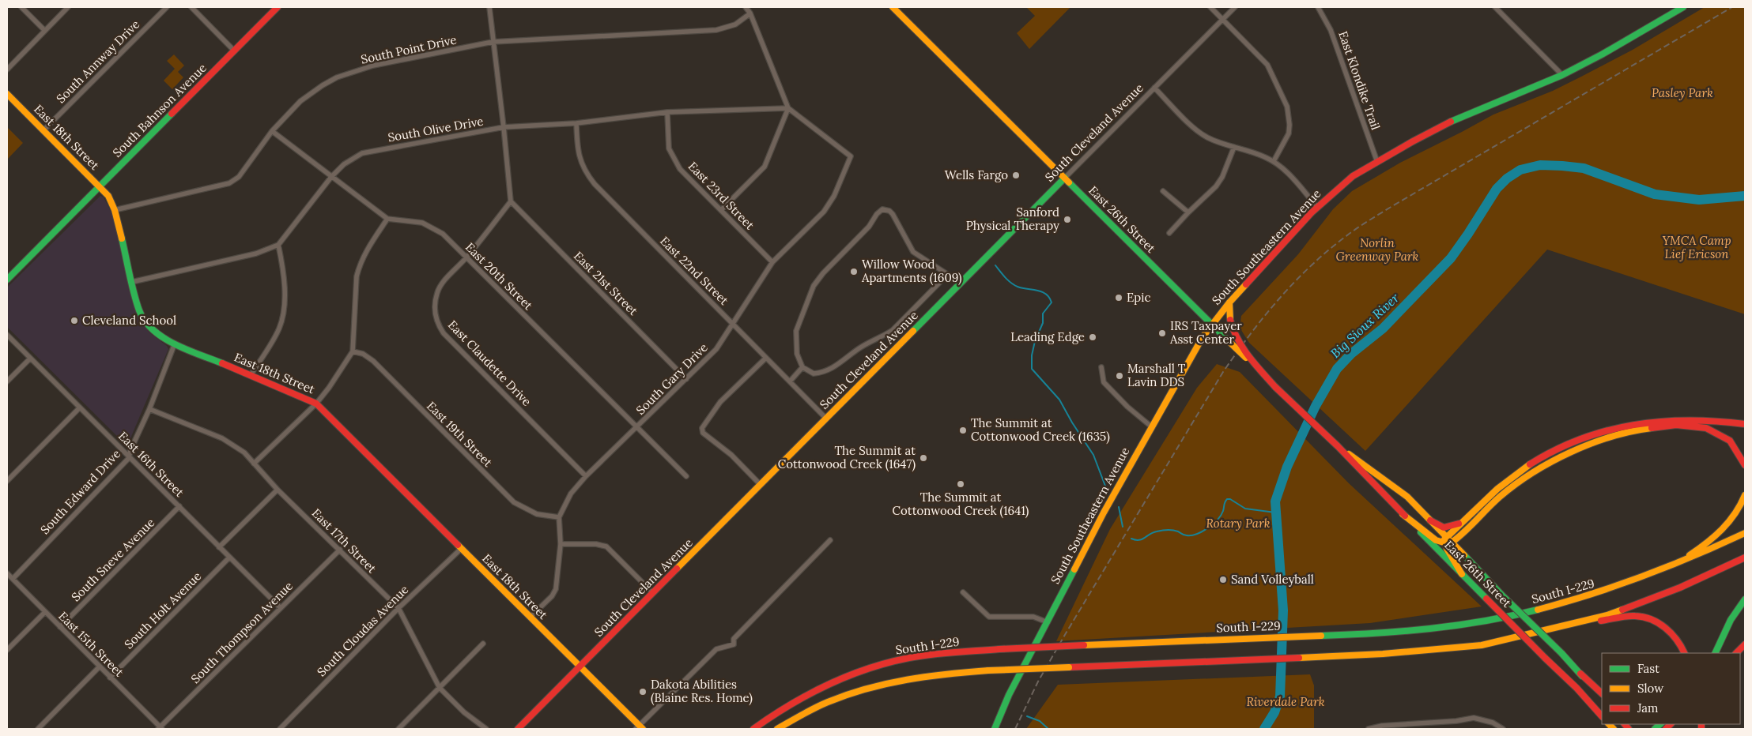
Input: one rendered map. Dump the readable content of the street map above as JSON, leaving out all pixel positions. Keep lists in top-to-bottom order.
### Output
{
  "streets": {
    "main road": [
      "South Bahnson Avenue",
      "South Cleveland Avenue",
      "East 18th Street",
      "East 26th Street",
      "South Southeastern Avenue",
      "South I-229"
    ],
    "street": [
      "South Point Drive",
      "South Annway Drive",
      "East Klondike Trail",
      "South Olive Drive",
      "East 23rd Street",
      "East 22nd Street",
      "East 20th Street",
      "East 21st Street",
      "East Claudette Drive",
      "South Gary Drive",
      "East 19th Street",
      "East 16th Street",
      "South Edward Drive",
      "East 17th Street",
      "South Sneve Avenue",
      "South Holt Avenue",
      "South Cloudas Avenue",
      "South Thompson Avenue",
      "East 15th Street"
    ]
  },
  "crossings": [
    ["South Point Drive", "East 18th Street"],
    ["South Annway Drive", "East 18th Street"],
    ["East Klondike Trail", "South Southeastern Avenue"],
    ["South Bahnson Avenue", "East 18th Street"],
    ["South Olive Drive", "East 23rd Street"],
    ["South Olive Drive", "East 22nd Street"],
    ["South Olive Drive", "South Gary Drive"],
    ["South Cleveland Avenue", "East 18th Street"],
    ["South Cleveland Avenue", "East 26th Street"],
    ["South Cleveland Avenue", "East 22nd Street"],
    ["East 18th Street", "South Gary Drive"],
    ["East 18th Street", "South Edward Drive"],
    ["East 18th Street", "South Cloudas Avenue"],
    ["East 23rd Street", "South Gary Drive"],
    ["East 26th Street", "South Southeastern Avenue"],
    ["East 22nd Street", "South Gary Drive"],
    ["East 20th Street", "East Claudette Drive"],
    ["East 20th Street", "South Gary Drive"],
    ["East 21st Street", "East Claudette Drive"],
    ["East 21st Street", "South Gary Drive"],
    ["East Claudette Drive", "South Gary Drive"],
    ["South Gary Drive", "East 19th Street"],
    ["East 16th Street", "South Edward Drive"],
    ["East 16th Street", "South Sneve Avenue"],
    ["East 16th Street", "South Holt Avenue"],
    ["East 16th Street", "South Thompson Avenue"],
    ["South Edward Drive", "East 17th Street"],
    ["South Edward Drive", "East 15th Street"],
    ["East 17th Street", "South Cloudas Avenue"],
    ["East 17th Street", "South Thompson Avenue"],
    ["South Sneve Avenue", "East 15th Street"],
    ["South Holt Avenue", "East 15th Street"],
    ["South Thompson Avenue", "East 15th Street"]
  ],
  "water": ["Big Sioux River"],
  "parks": [
    "Pasley Park",
    "YMCA Camp Lief Ericson",
    "Norlin Greenway Park",
    "Rotary Park",
    "Riverdale Park"
  ],
  "places": [
    "Wells Fargo",
    "Sanford Physical Therapy",
    "Willow Wood Apartments (1609)",
    "Epic",
    "Cleveland School",
    "IRS Taxpayer Asst Center",
    "Leading Edge",
    "Marshall T Lavin DDS",
    "The Summit at Cottonwood Creek (1635)",
    "The Summit at Cottonwood Creek (1647)",
    "The Summit at Cottonwood Creek (1641)",
    "Sand Volleyball",
    "Dakota Abilities (Blaine Res. Home)"
  ],
  "legend": ["Fast", "Slow", "Jam"]
}
